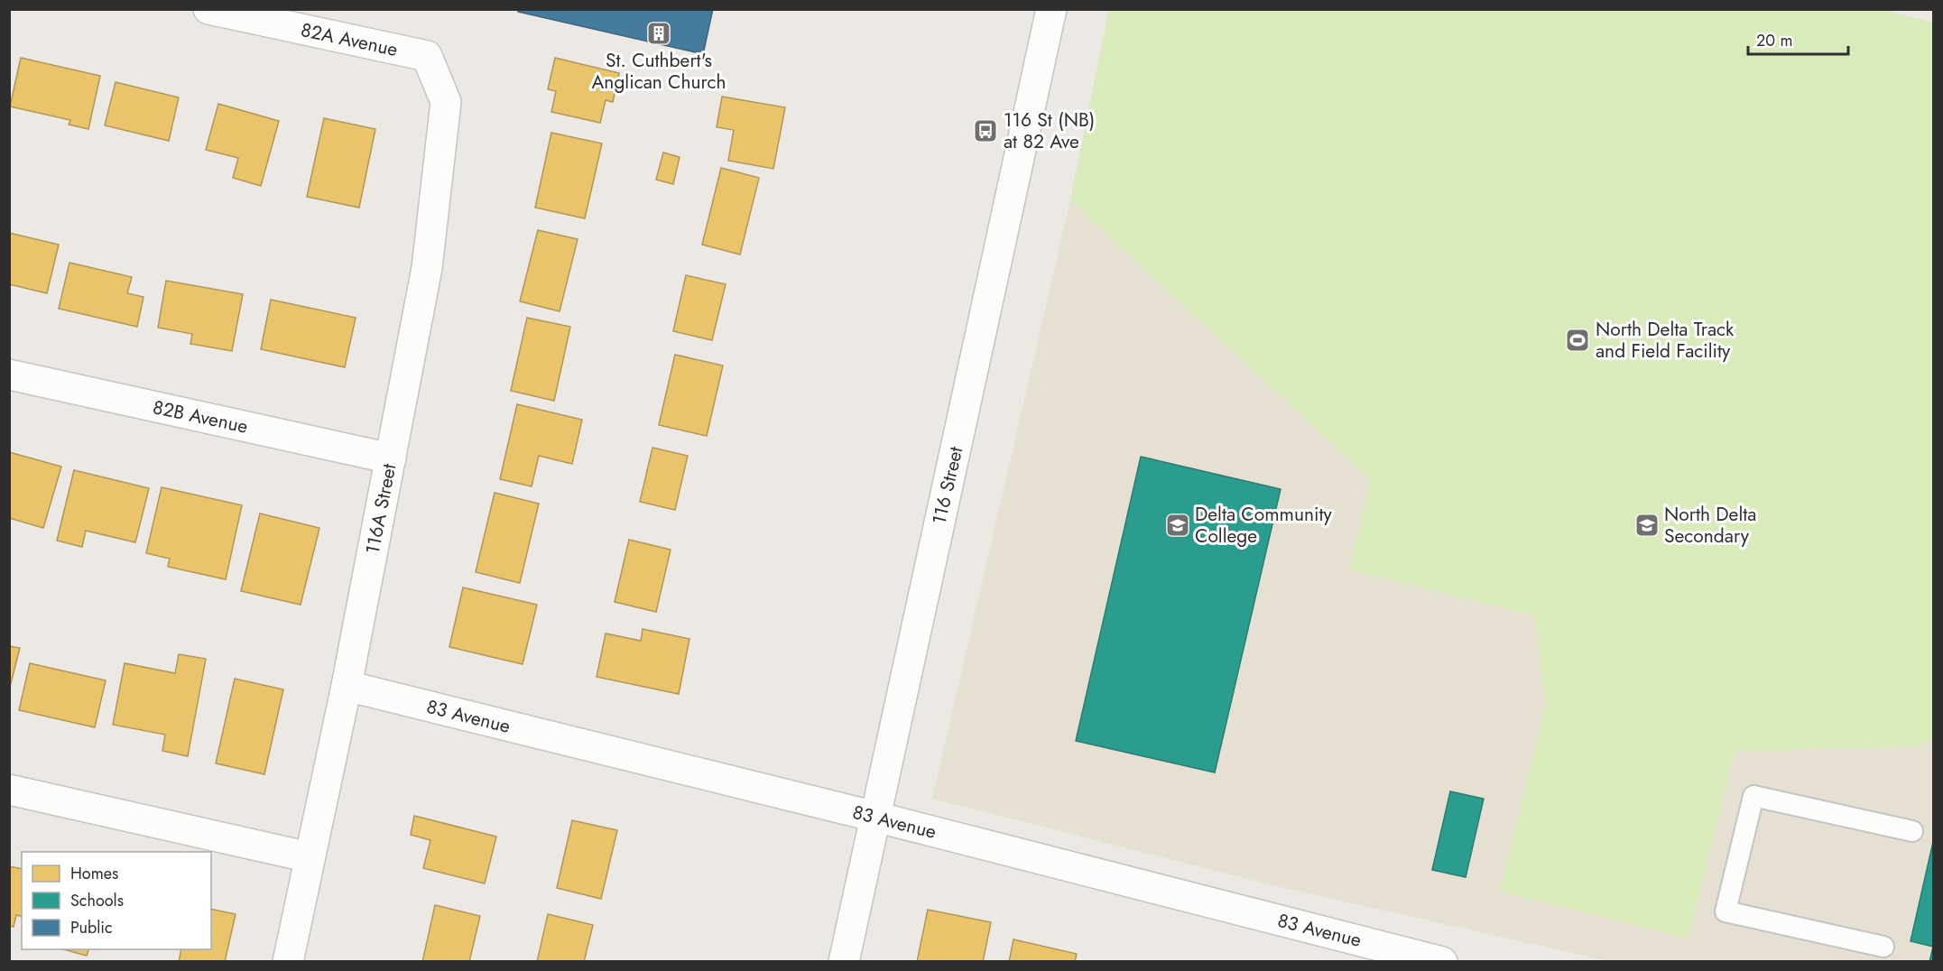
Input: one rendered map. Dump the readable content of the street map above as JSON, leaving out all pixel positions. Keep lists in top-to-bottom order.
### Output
{
  "streets": {
    "street": [
      "82A Avenue",
      "82B Avenue",
      "116 Street",
      "116A Street",
      "83 Avenue"
    ]
  },
  "crossings": [
    ["82A Avenue", "116A Street"],
    ["82B Avenue", "116A Street"],
    ["116 Street", "83 Avenue"],
    ["116A Street", "83 Avenue"]
  ],
  "places": {
    "building": ["St. Cuthbert's Anglican Church"],
    "bus stop": ["116 St (NB) at 82 Ave"],
    "sports": ["North Delta Track and Field Facility"],
    "school or university": ["Delta Community College", "North Delta Secondary"]
  },
  "legend": ["Homes", "Schools", "Public"],
  "scale_bar": "20 m"
}
